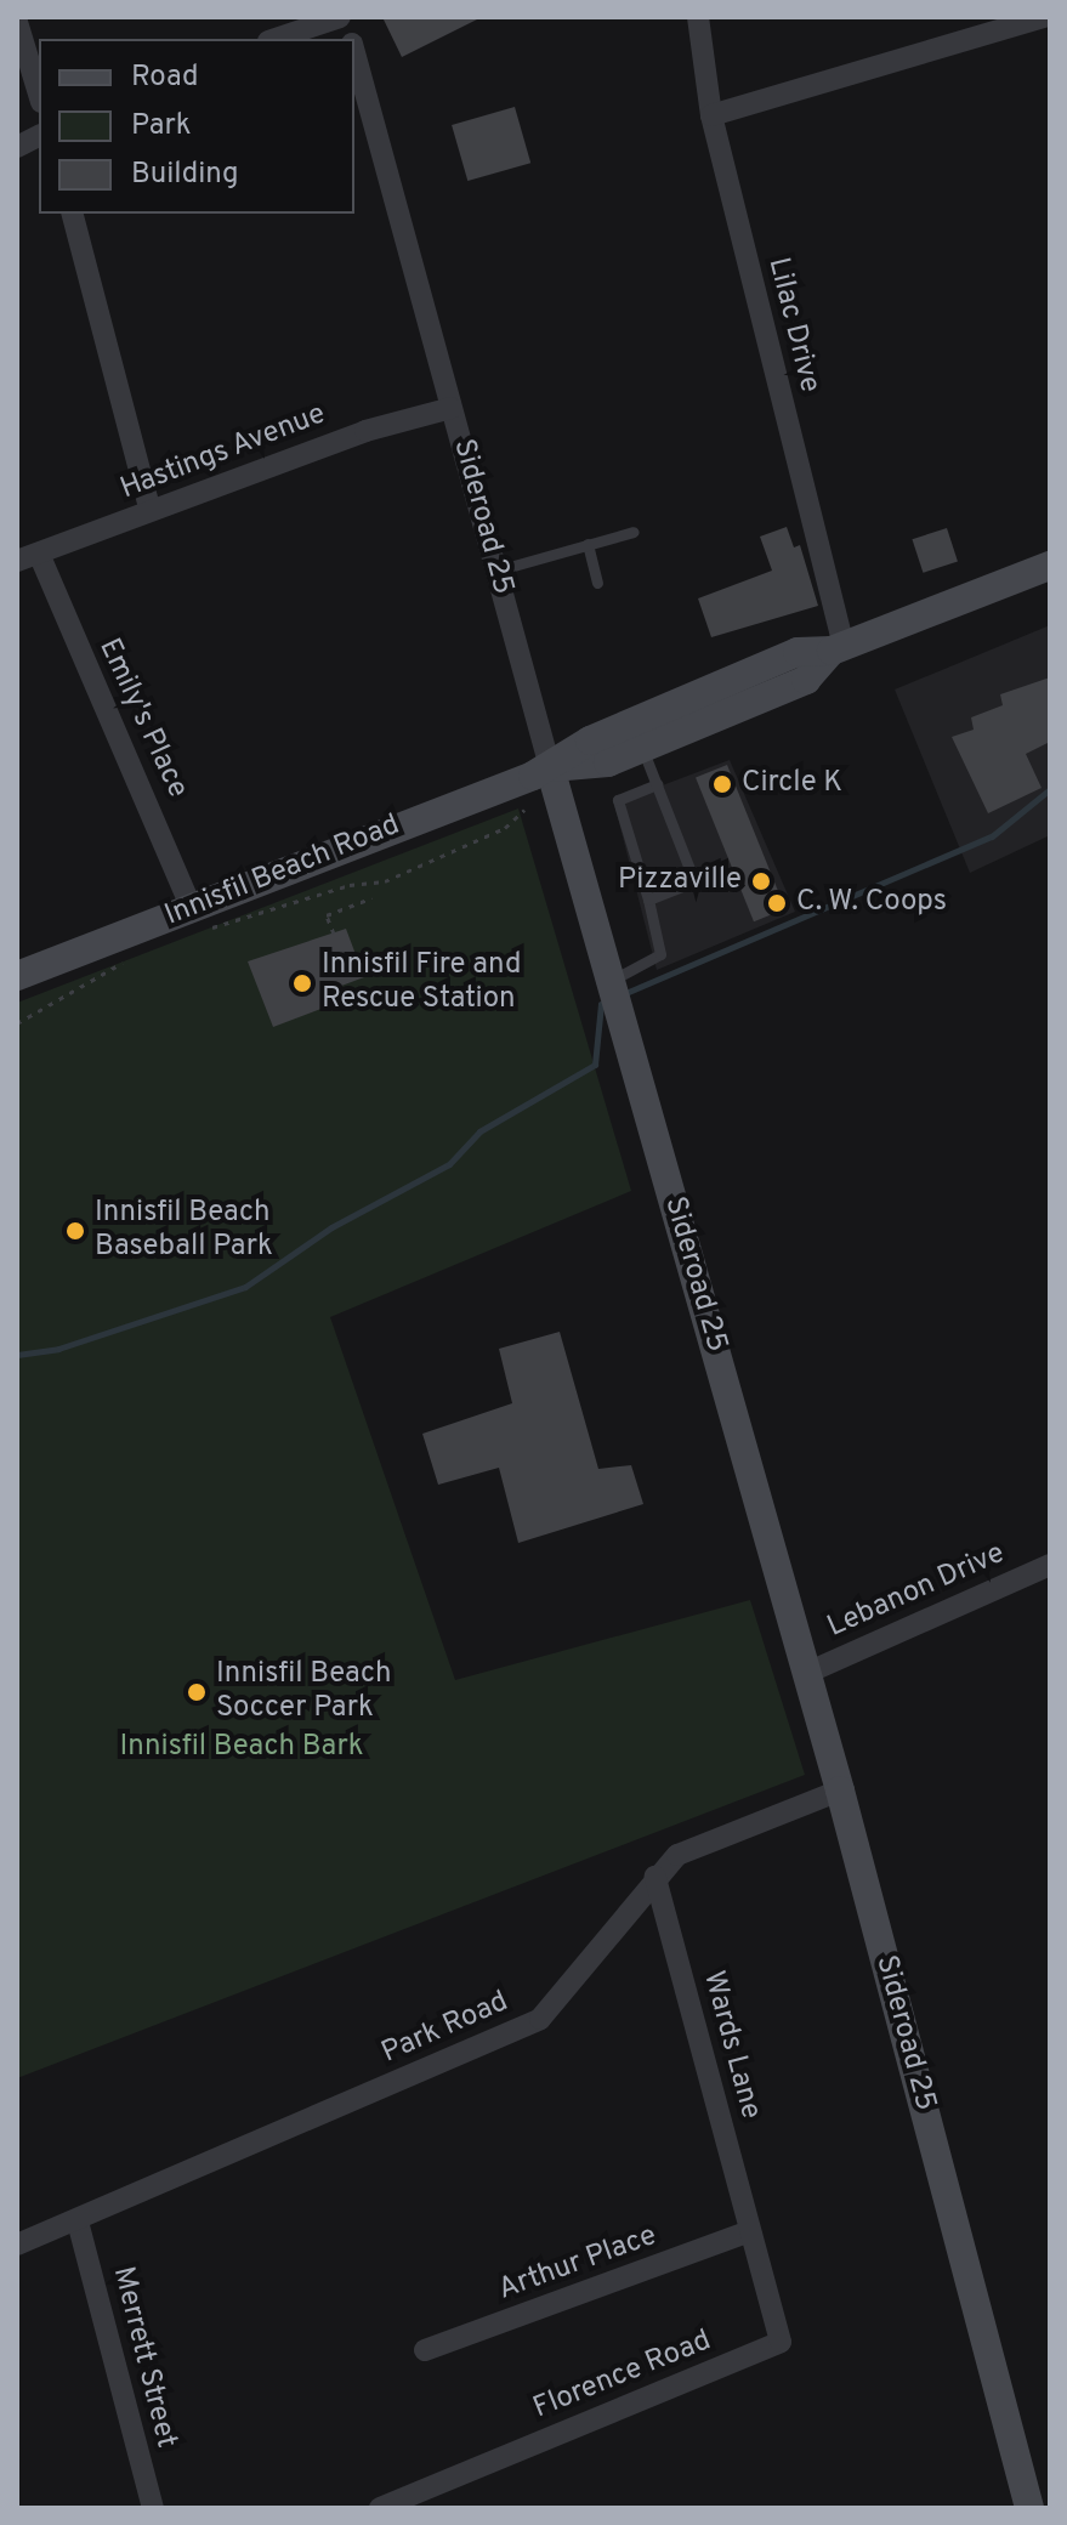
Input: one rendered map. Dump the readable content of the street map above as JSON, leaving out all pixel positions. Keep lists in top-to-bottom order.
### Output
{
  "streets": {
    "main road": ["Sideroad 25", "Innisfil Beach Road"],
    "street": [
      "Lilac Drive",
      "Hastings Avenue",
      "Emily's Place",
      "Lebanon Drive",
      "Park Road",
      "Wards Lane",
      "Arthur Place",
      "Merrett Street",
      "Florence Road"
    ]
  },
  "crossings": [
    ["Lilac Drive", "Innisfil Beach Road"],
    ["Hastings Avenue", "Sideroad 25"],
    ["Hastings Avenue", "Emily's Place"],
    ["Sideroad 25", "Innisfil Beach Road"],
    ["Sideroad 25", "Lebanon Drive"],
    ["Sideroad 25", "Park Road"],
    ["Emily's Place", "Innisfil Beach Road"],
    ["Park Road", "Wards Lane"],
    ["Park Road", "Merrett Street"],
    ["Wards Lane", "Arthur Place"],
    ["Wards Lane", "Florence Road"],
    ["Arthur Place", "Florence Road"]
  ],
  "parks": ["Innisfil Beach Bark"],
  "places": [
    "Circle K",
    "Pizzaville",
    "C. W. Coops",
    "Innisfil Fire and Rescue Station",
    "Innisfil Beach Baseball Park",
    "Innisfil Beach Soccer Park"
  ],
  "legend": ["Road", "Park", "Building"]
}
